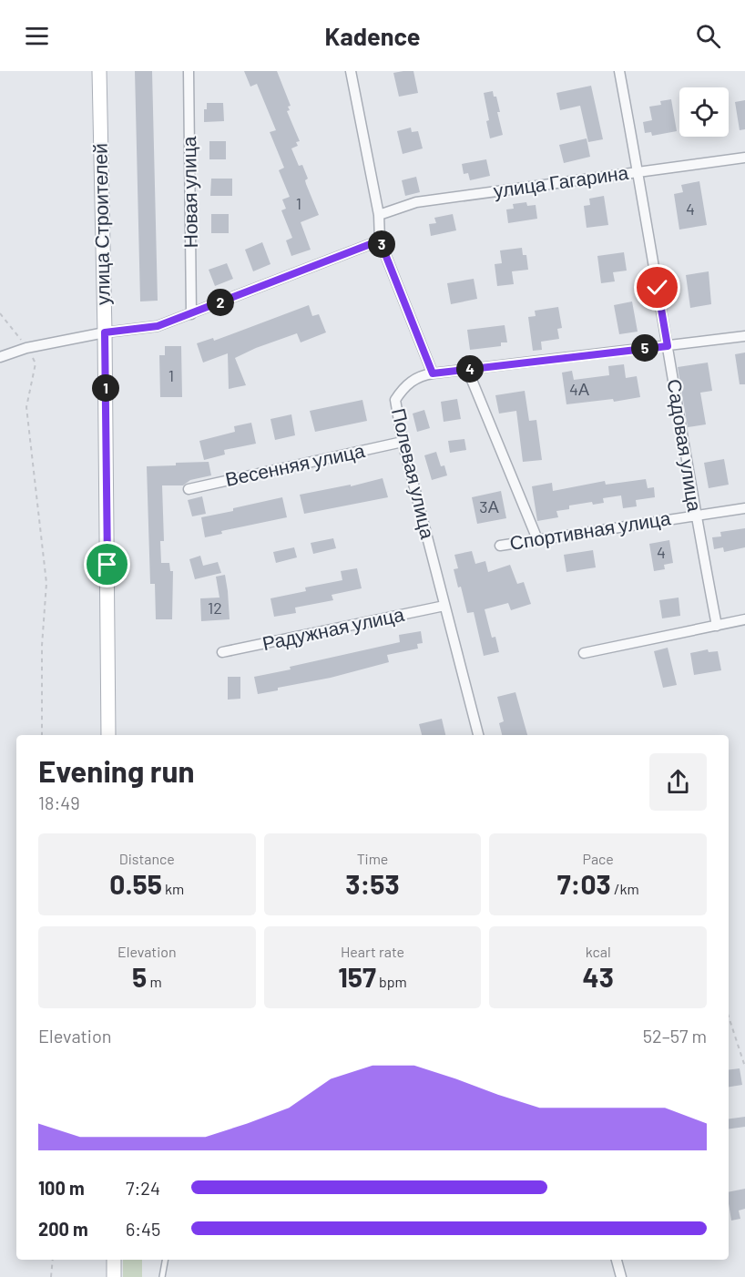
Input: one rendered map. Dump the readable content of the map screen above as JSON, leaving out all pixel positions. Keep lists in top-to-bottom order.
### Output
{
  "streets": {
    "main road": ["улица Строителей"],
    "street": [
      "улица Гагарина",
      "Новая улица",
      "Садовая улица",
      "Весенняя улица",
      "Полевая улица",
      "Спортивная улица",
      "Радужная улица"
    ]
  },
  "crossings": [
    ["улица Гагарина", "Садовая улица"],
    ["Садовая улица", "Спортивная улица"],
    ["Весенняя улица", "Полевая улица"],
    ["Полевая улица", "Радужная улица"]
  ],
  "house_numbers": [
    "1",
    "4",
    "1",
    "4А",
    "3А",
    "4",
    "12"
  ],
  "page": {
    "header": "Kadence",
    "pins": [
      "3",
      "2",
      "5",
      "4",
      "1"
    ],
    "heading": ["Evening run", "18:49"],
    "stats": [
      ["Distance", "0.55 km"],
      ["Time", "3:53"],
      ["Pace", "7:03 /km"],
      ["Elevation", "5 m"],
      ["Heart rate", "157 bpm"],
      ["kcal", "43"]
    ],
    "chart": ["Elevation", "52–57 m"],
    "list": [
      {
        "name": "100 m",
        "note": "7:24"
      },
      {
        "name": "200 m",
        "note": "6:45"
      }
    ]
  }
}
